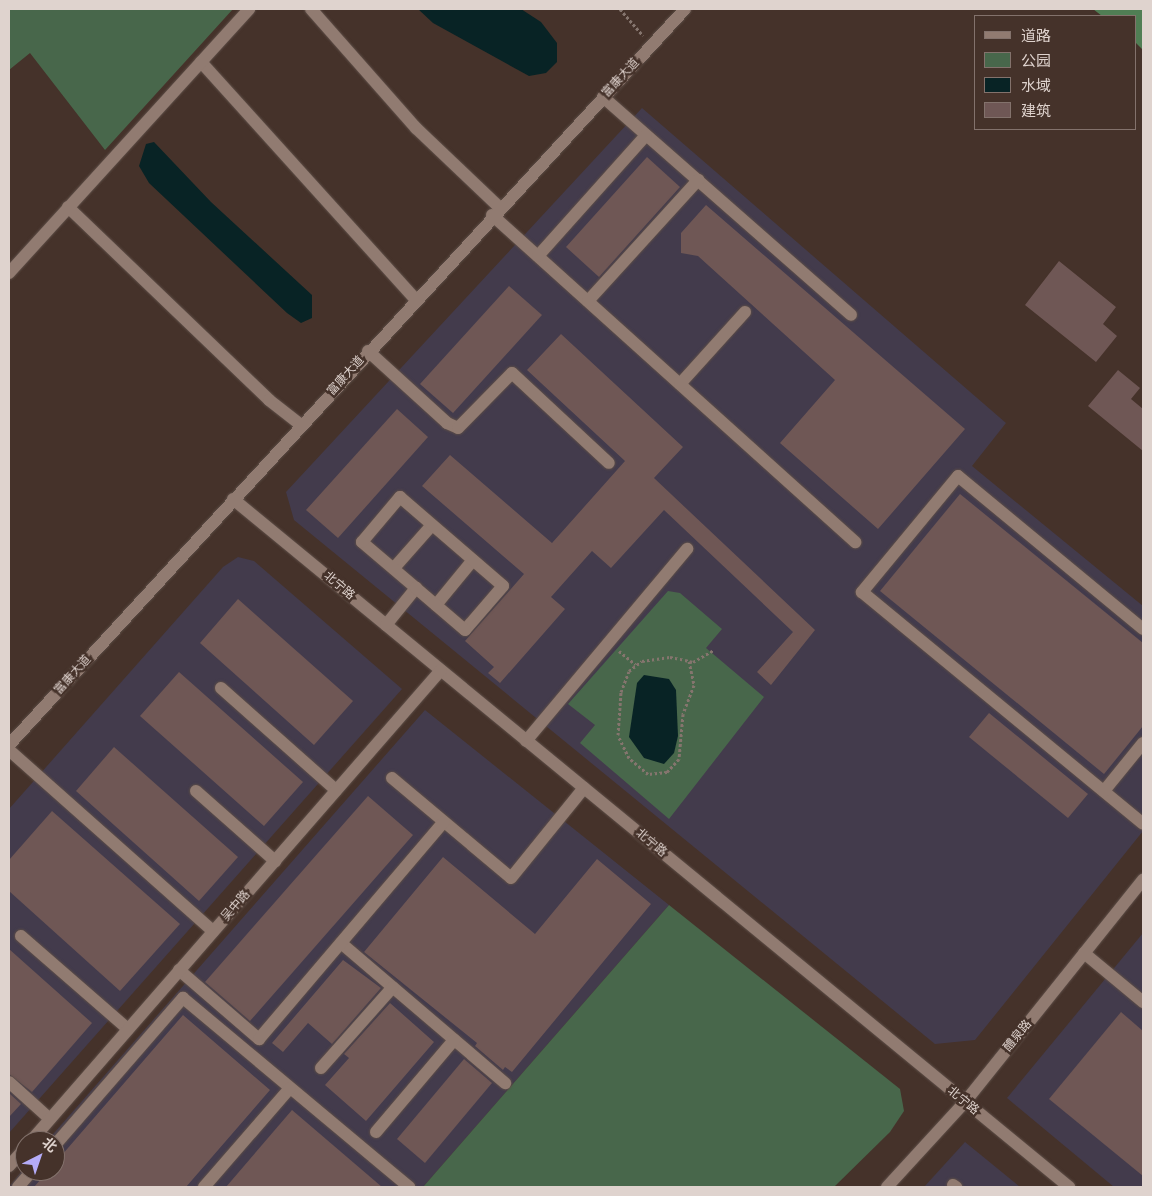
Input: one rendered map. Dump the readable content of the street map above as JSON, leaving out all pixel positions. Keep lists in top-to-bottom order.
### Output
{
  "streets": {
    "street": [
      "富康大道",
      "北宁路",
      "吴中路",
      "醴泉路"
    ]
  },
  "crossings": [
    ["富康大道", "北宁路"],
    ["北宁路", "吴中路"],
    ["北宁路", "醴泉路"]
  ],
  "legend": [
    "道路",
    "公园",
    "水域",
    "建筑"
  ],
  "north": "top right"
}
